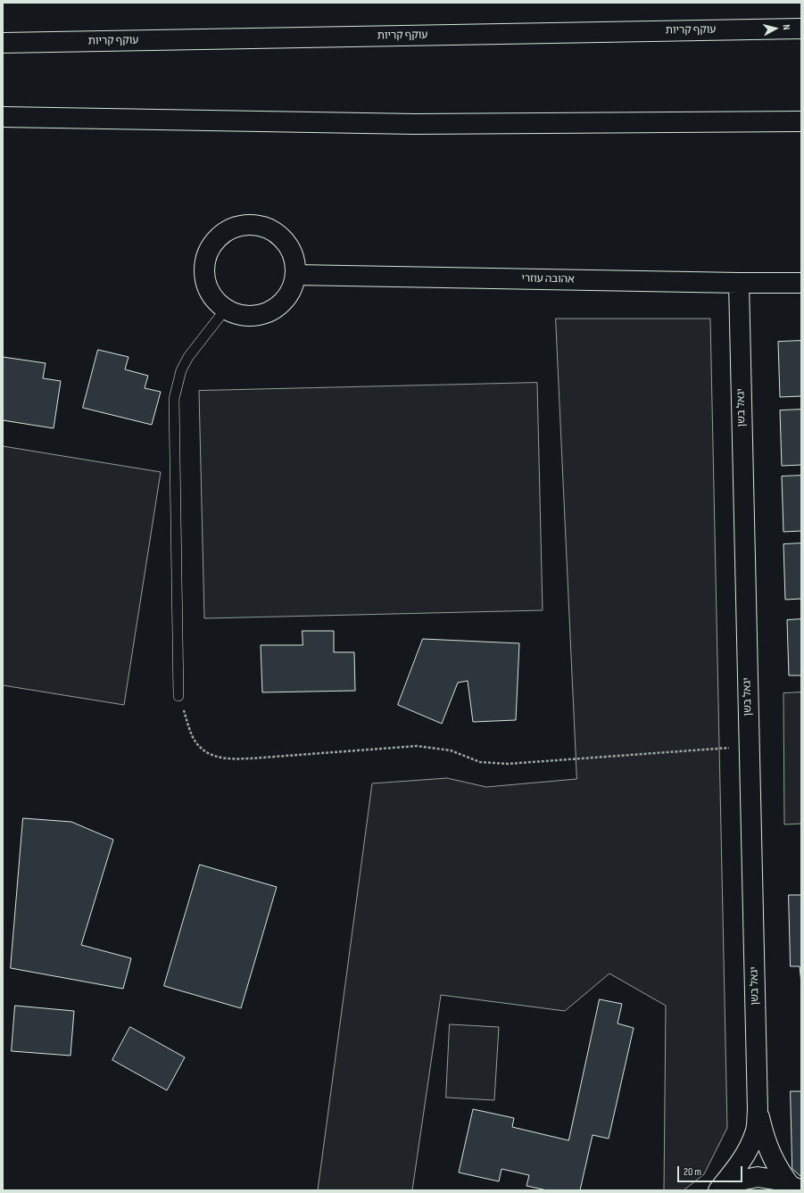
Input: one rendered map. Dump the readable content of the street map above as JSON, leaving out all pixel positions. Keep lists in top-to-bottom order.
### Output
{
  "streets": {
    "main road": ["עוקף קריות", "אהובה עוזרי", "יגאל בשן"]
  },
  "crossings": [
    ["אהובה עוזרי", "יגאל בשן"]
  ],
  "scale_bar": "20 m",
  "north": "right"
}
